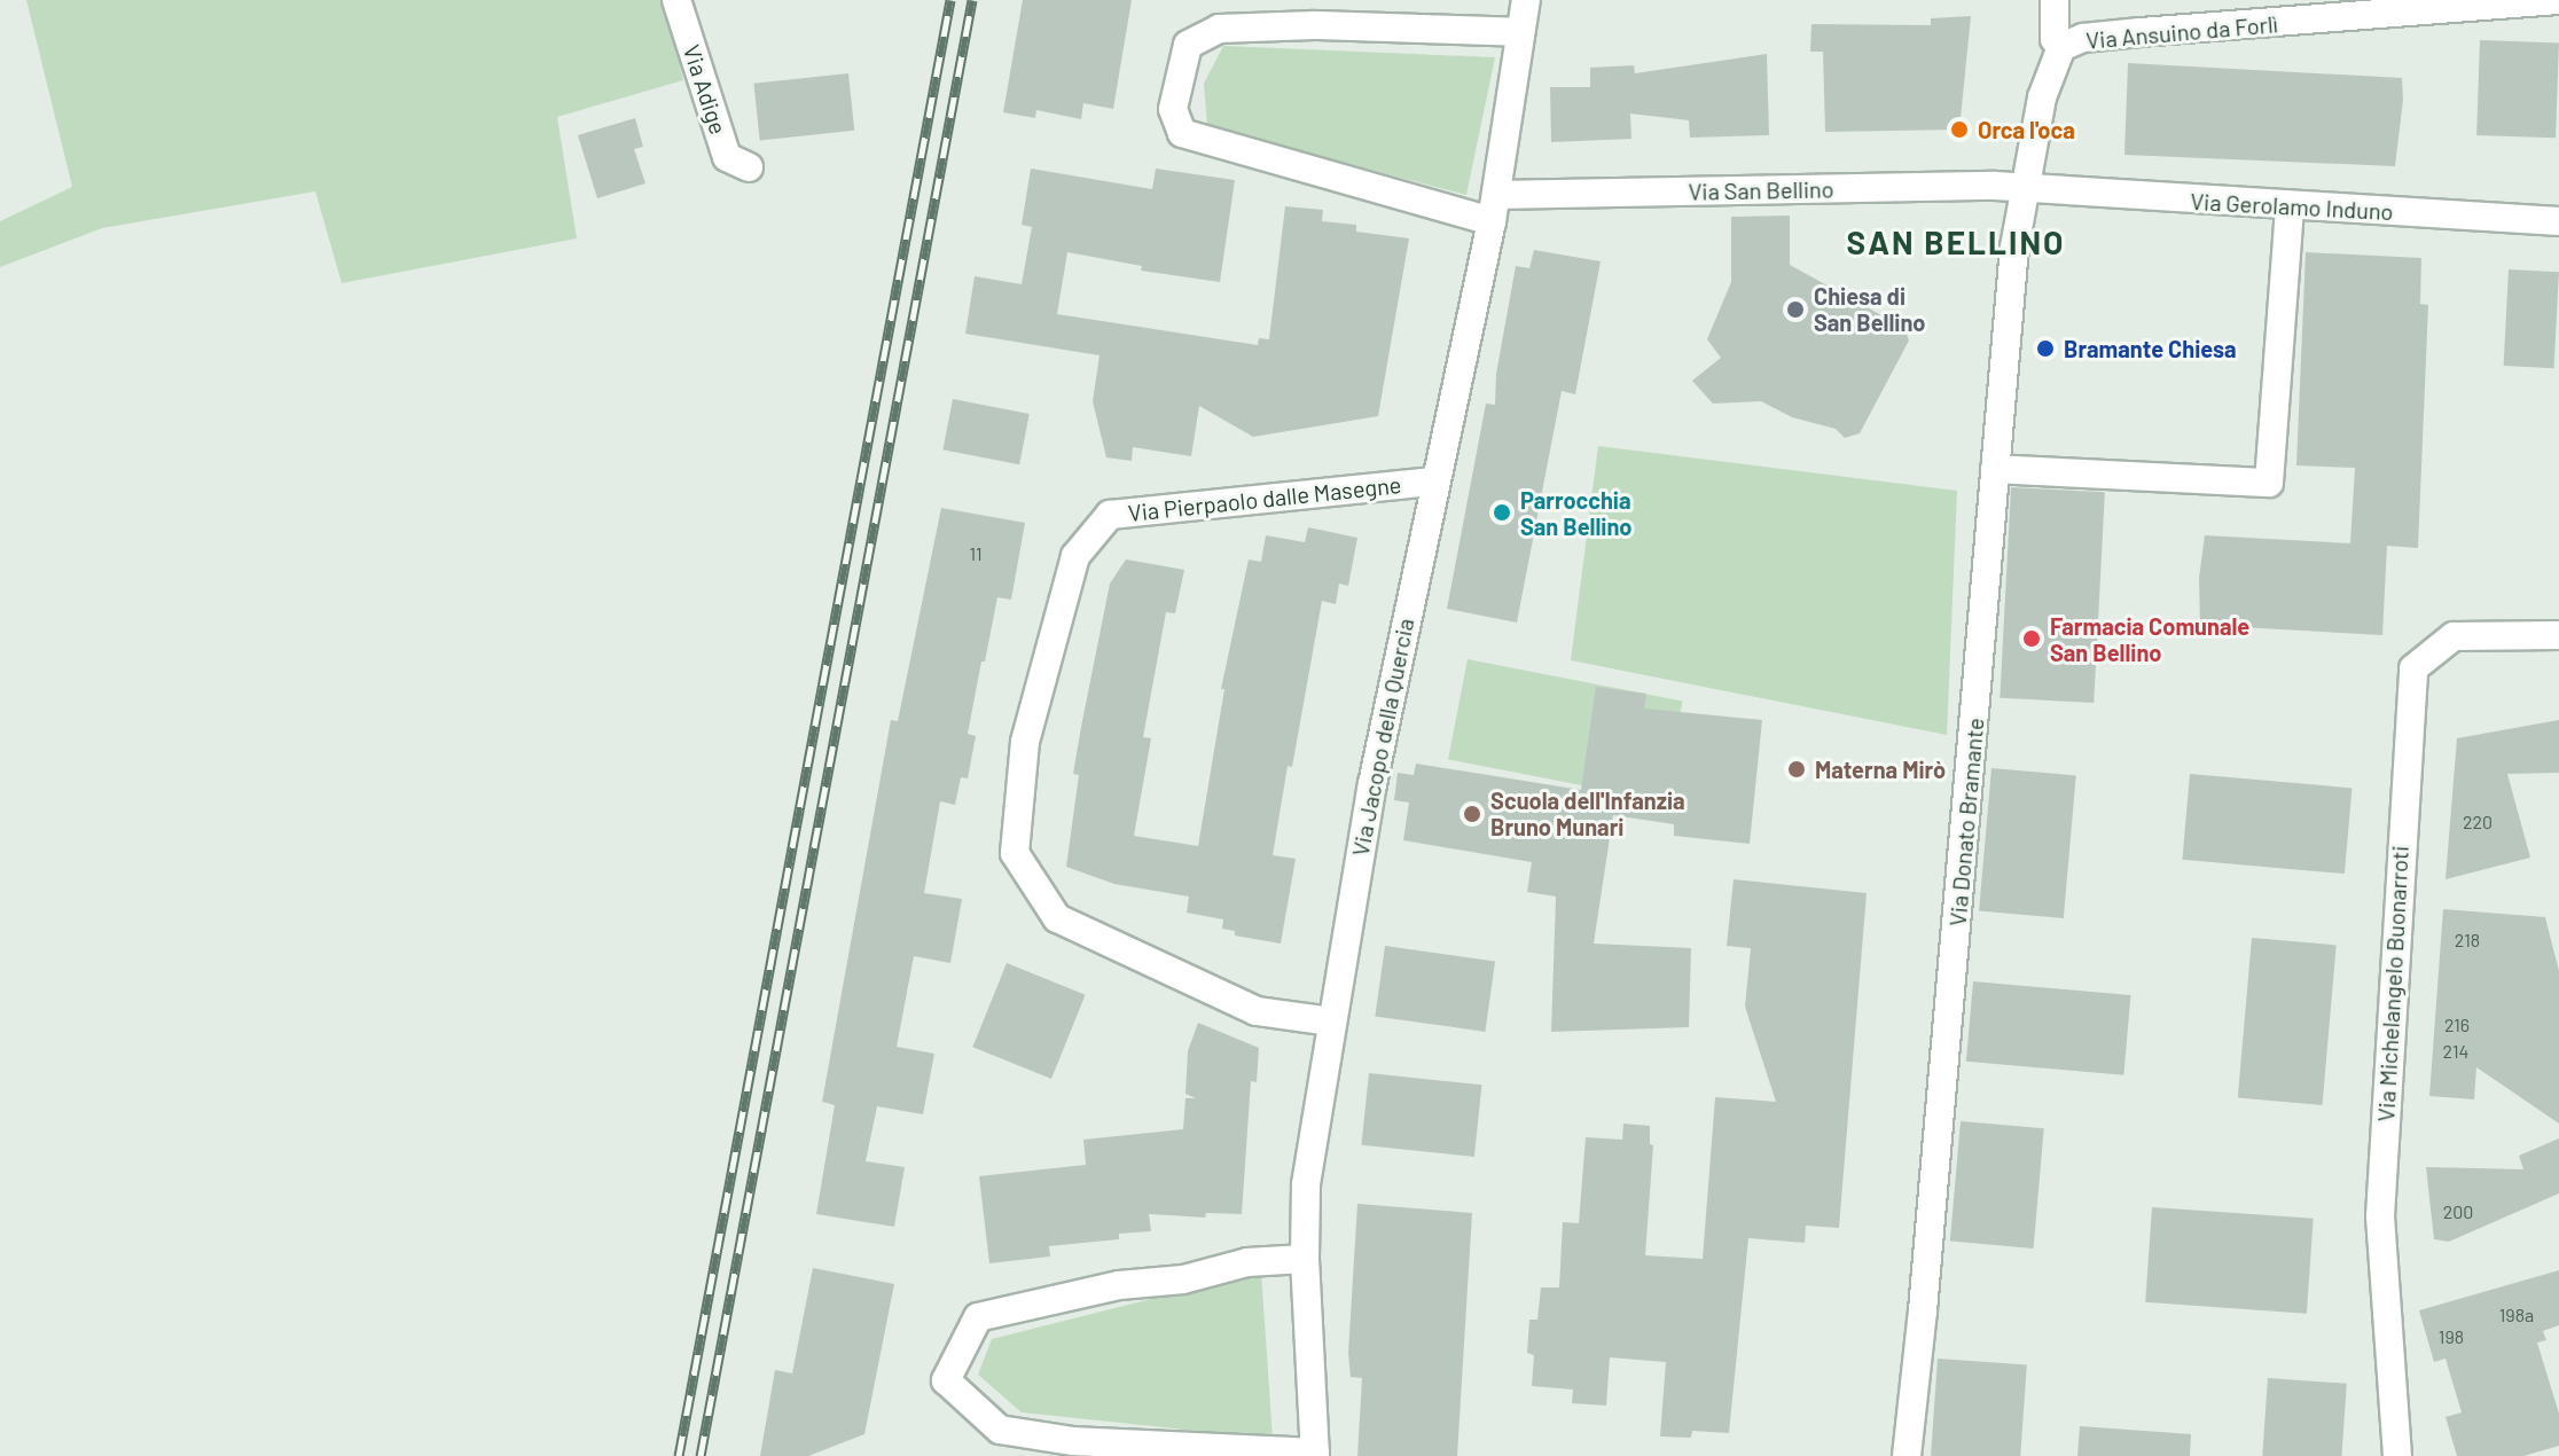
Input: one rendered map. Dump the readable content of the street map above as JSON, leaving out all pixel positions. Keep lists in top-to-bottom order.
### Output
{
  "streets": {
    "street": [
      "Via Ansuino da Forlì",
      "Via Adige",
      "Via San Bellino",
      "Via Gerolamo Induno",
      "Via Pierpaolo dalle Masegne",
      "Via Jacopo della Quercia",
      "Via Donato Bramante",
      "Via Michelangelo Buonarroti"
    ]
  },
  "crossings": [
    ["Via Ansuino da Forlì", "Via San Bellino"],
    ["Via Ansuino da Forlì", "Via Gerolamo Induno"],
    ["Via Ansuino da Forlì", "Via Donato Bramante"],
    ["Via San Bellino", "Via Gerolamo Induno"],
    ["Via San Bellino", "Via Jacopo della Quercia"],
    ["Via San Bellino", "Via Donato Bramante"],
    ["Via Gerolamo Induno", "Via Donato Bramante"],
    ["Via Pierpaolo dalle Masegne", "Via Jacopo della Quercia"]
  ],
  "districts": ["SAN BELLINO"],
  "places": [
    "Orca l'oca",
    "Chiesa di San Bellino",
    "Bramante Chiesa",
    "Parrocchia San Bellino",
    "Farmacia Comunale San Bellino",
    "Materna Mirò",
    "Scuola dell'Infanzia Bruno Munari"
  ],
  "house_numbers": [
    "11",
    "220",
    "218",
    "216",
    "214",
    "200",
    "198a",
    "198"
  ]
}
